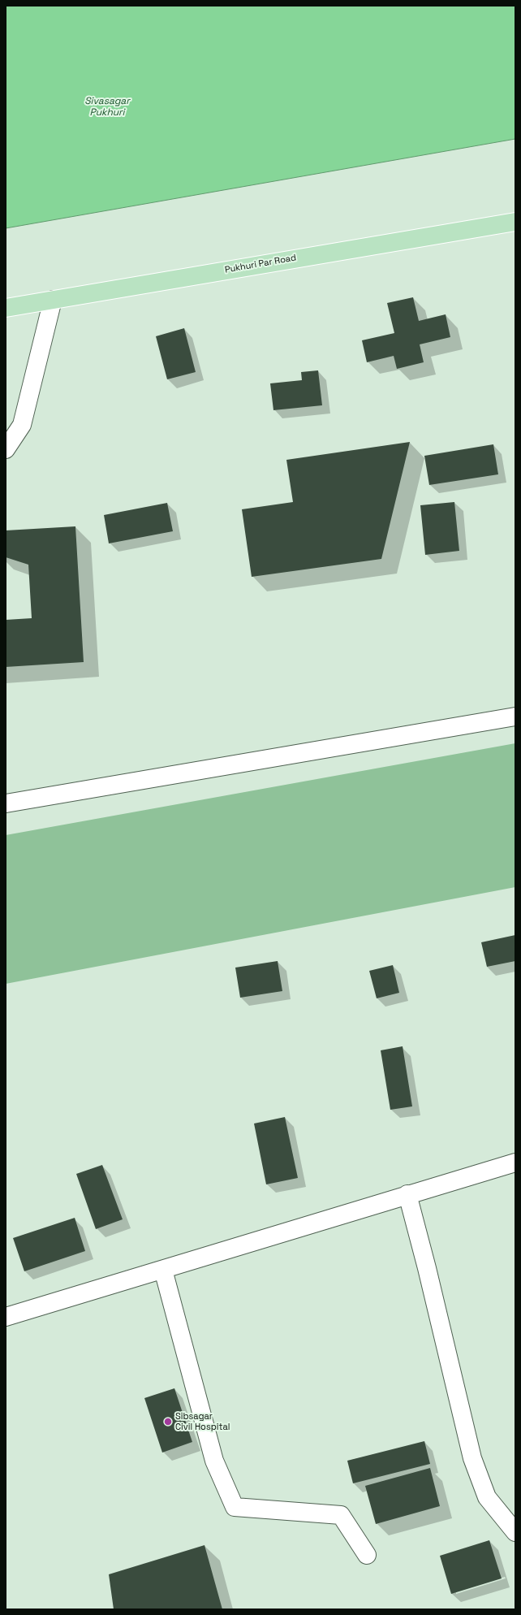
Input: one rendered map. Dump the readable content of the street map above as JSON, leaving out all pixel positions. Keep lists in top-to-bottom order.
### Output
{
  "streets": {
    "main road": ["Pukhuri Par Road"]
  },
  "water": ["Sivasagar Pukhuri"],
  "places": ["Sibsagar Civil Hospital"]
}
